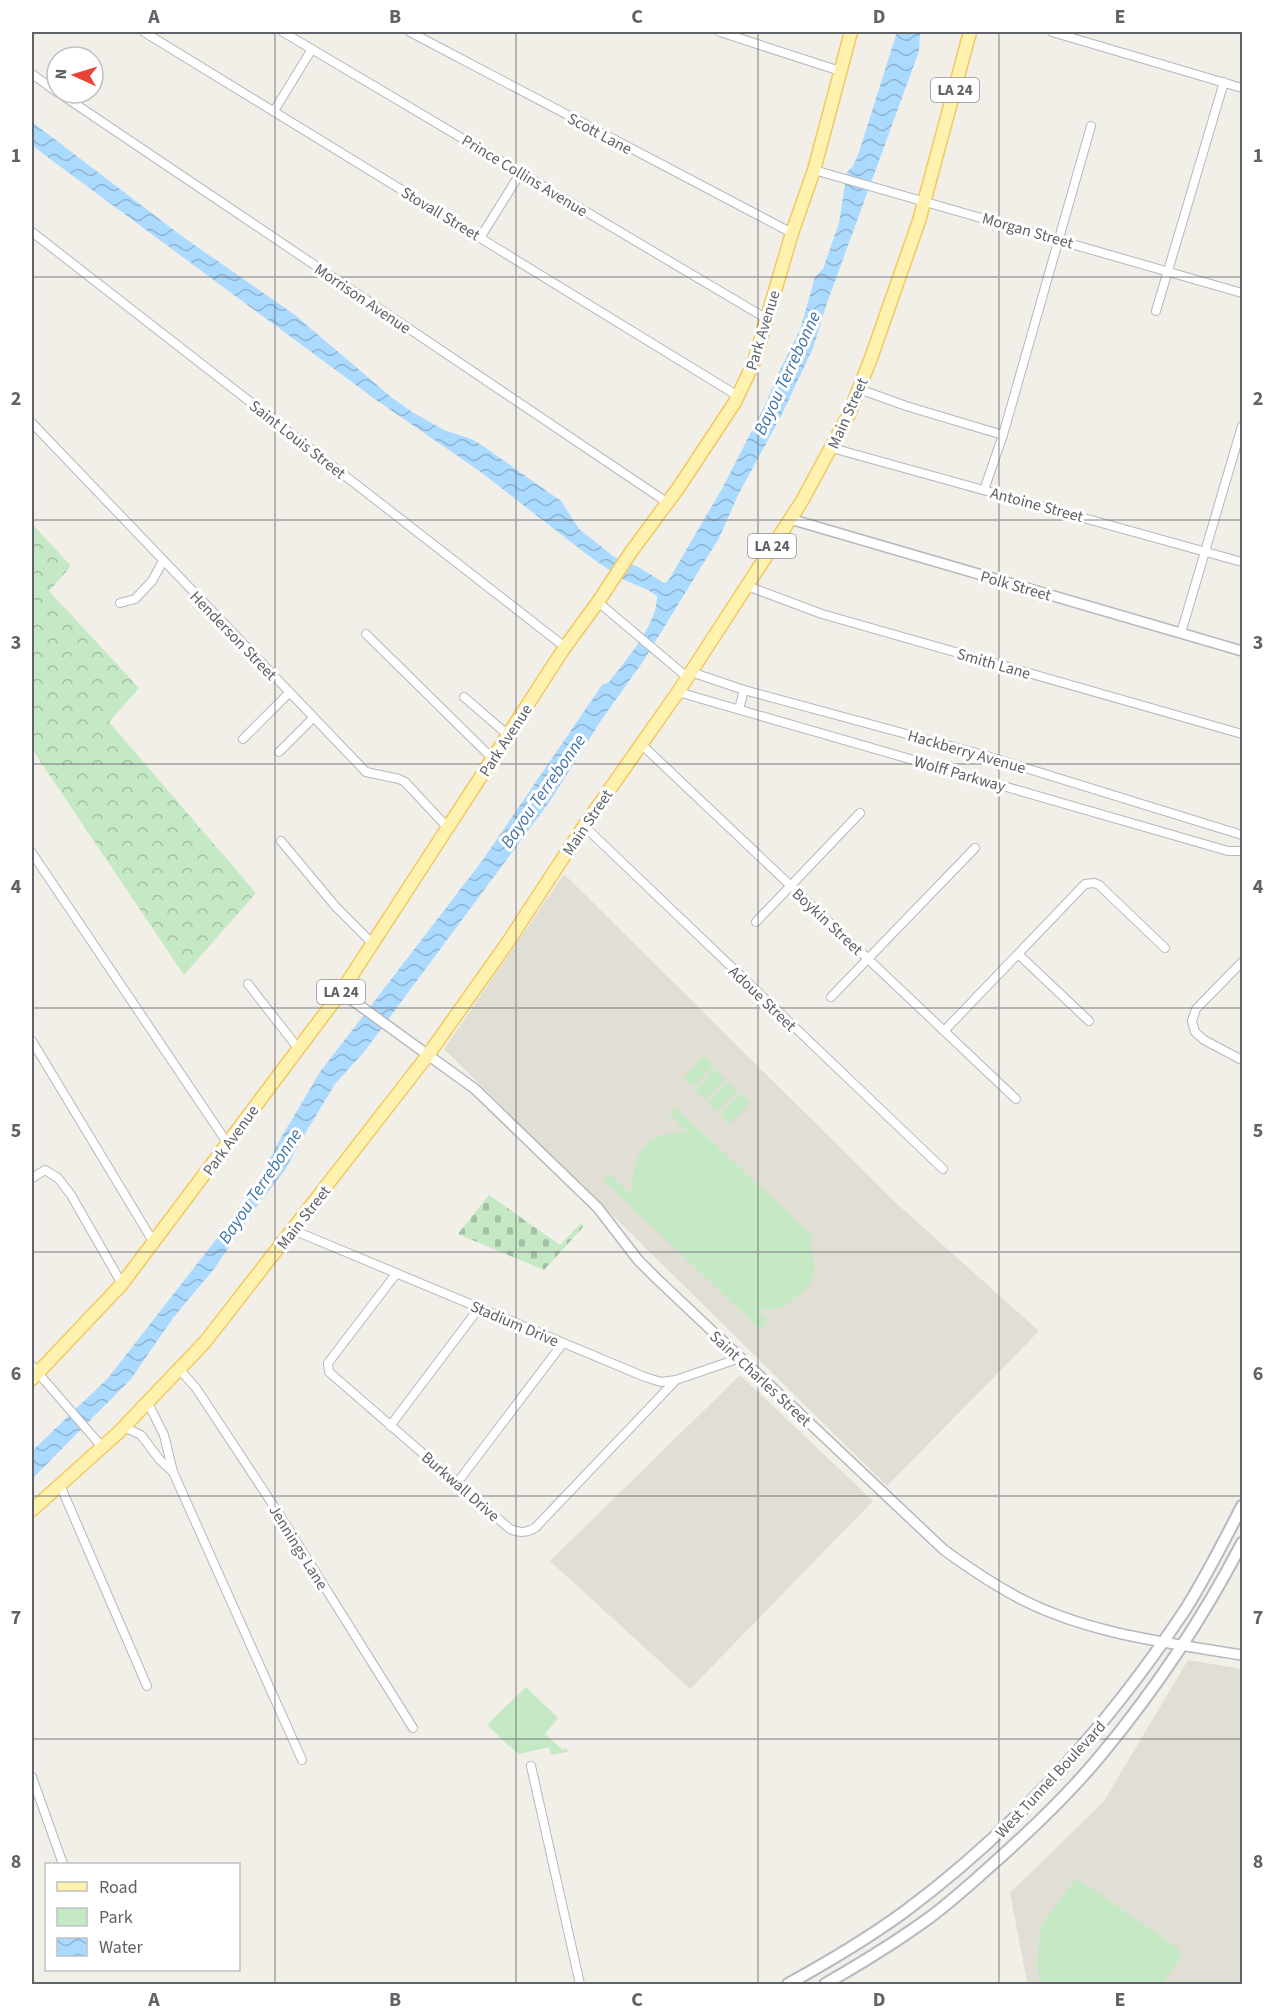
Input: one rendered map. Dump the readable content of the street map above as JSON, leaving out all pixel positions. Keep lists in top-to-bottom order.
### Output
{
  "streets": {
    "main road": [
      "LA 24",
      "Park Avenue",
      "Main Street",
      "West Tunnel Boulevard"
    ],
    "street": [
      "Scott Lane",
      "Prince Collins Avenue",
      "Stovall Street",
      "Morgan Street",
      "Morrison Avenue",
      "Saint Louis Street",
      "Antoine Street",
      "Polk Street",
      "Henderson Street",
      "Smith Lane",
      "Hackberry Avenue",
      "Wolff Parkway",
      "Boykin Street",
      "Adoue Street",
      "Stadium Drive",
      "Saint Charles Street",
      "Burkwall Drive",
      "Jennings Lane"
    ]
  },
  "crossings": [
    ["Scott Lane", "Park Avenue"],
    ["Prince Collins Avenue", "Park Avenue"],
    ["Stovall Street", "Park Avenue"],
    ["Morgan Street", "Park Avenue"],
    ["Morgan Street", "Main Street"],
    ["Morrison Avenue", "Park Avenue"],
    ["Park Avenue", "Saint Louis Street"],
    ["Park Avenue", "Henderson Street"],
    ["Park Avenue", "Hackberry Avenue"],
    ["Park Avenue", "Saint Charles Street"],
    ["Main Street", "Antoine Street"],
    ["Main Street", "Polk Street"],
    ["Main Street", "Smith Lane"],
    ["Main Street", "Hackberry Avenue"],
    ["Main Street", "Wolff Parkway"],
    ["Main Street", "Boykin Street"],
    ["Main Street", "Adoue Street"],
    ["Main Street", "Stadium Drive"],
    ["Main Street", "Saint Charles Street"],
    ["Main Street", "Jennings Lane"],
    ["Stadium Drive", "Saint Charles Street"],
    ["Stadium Drive", "Burkwall Drive"],
    ["Saint Charles Street", "West Tunnel Boulevard"]
  ],
  "water": ["Bayou Terrebonne"],
  "legend": ["Road", "Park", "Water"],
  "north": "left",
  "grid": {
    "columns": [
      "A",
      "B",
      "C",
      "D",
      "E"
    ],
    "rows": [
      "1",
      "2",
      "3",
      "4",
      "5",
      "6",
      "7",
      "8"
    ]
  }
}
